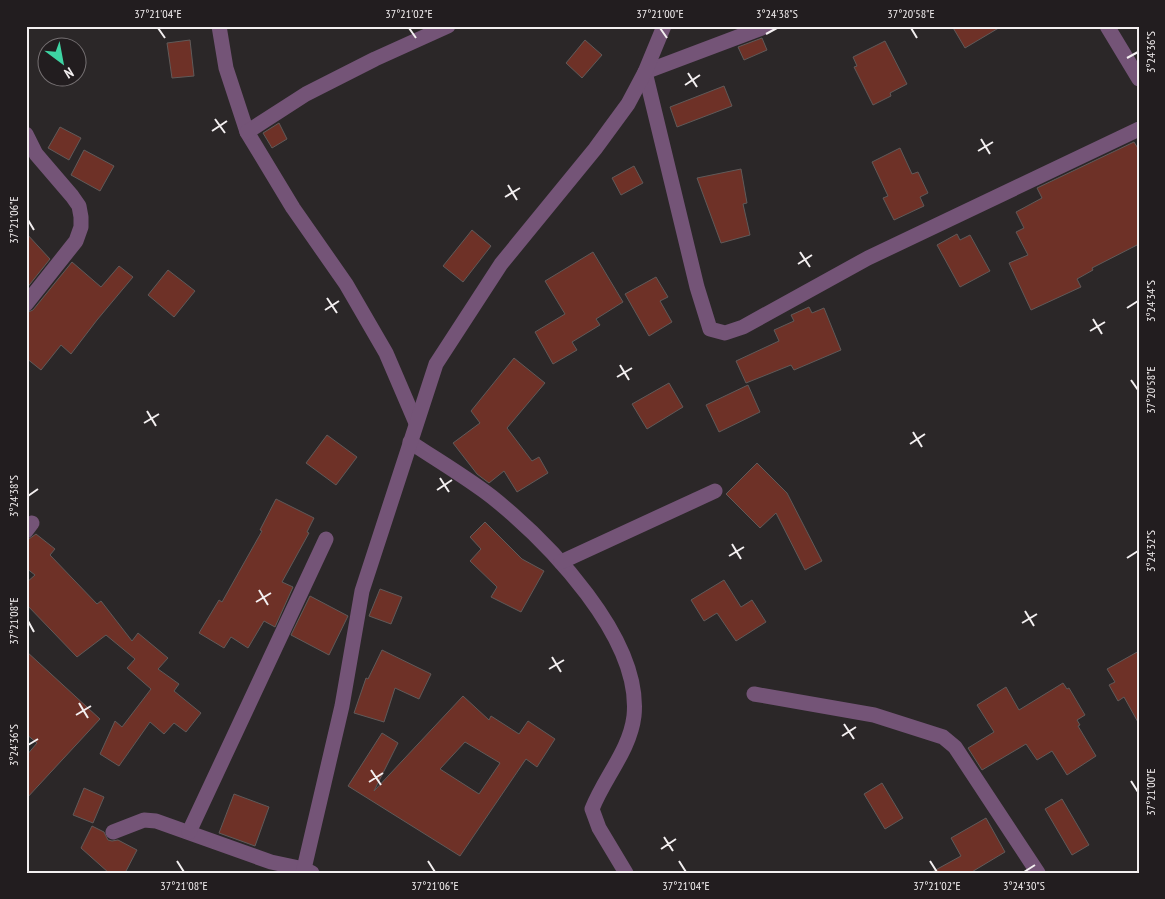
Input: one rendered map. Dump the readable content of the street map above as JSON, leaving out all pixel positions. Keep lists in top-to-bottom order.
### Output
{
  "north": "bottom right",
  "coordinates": [
    "37°21'04\"E",
    "37°21'02\"E",
    "37°21'00\"E",
    "3°24'38\"S",
    "37°20'58\"E",
    "3°24'36\"S",
    "37°21'06\"E",
    "3°24'34\"S",
    "3°24'32\"S",
    "37°21'08\"E",
    "3°24'30\"S"
  ]
}
